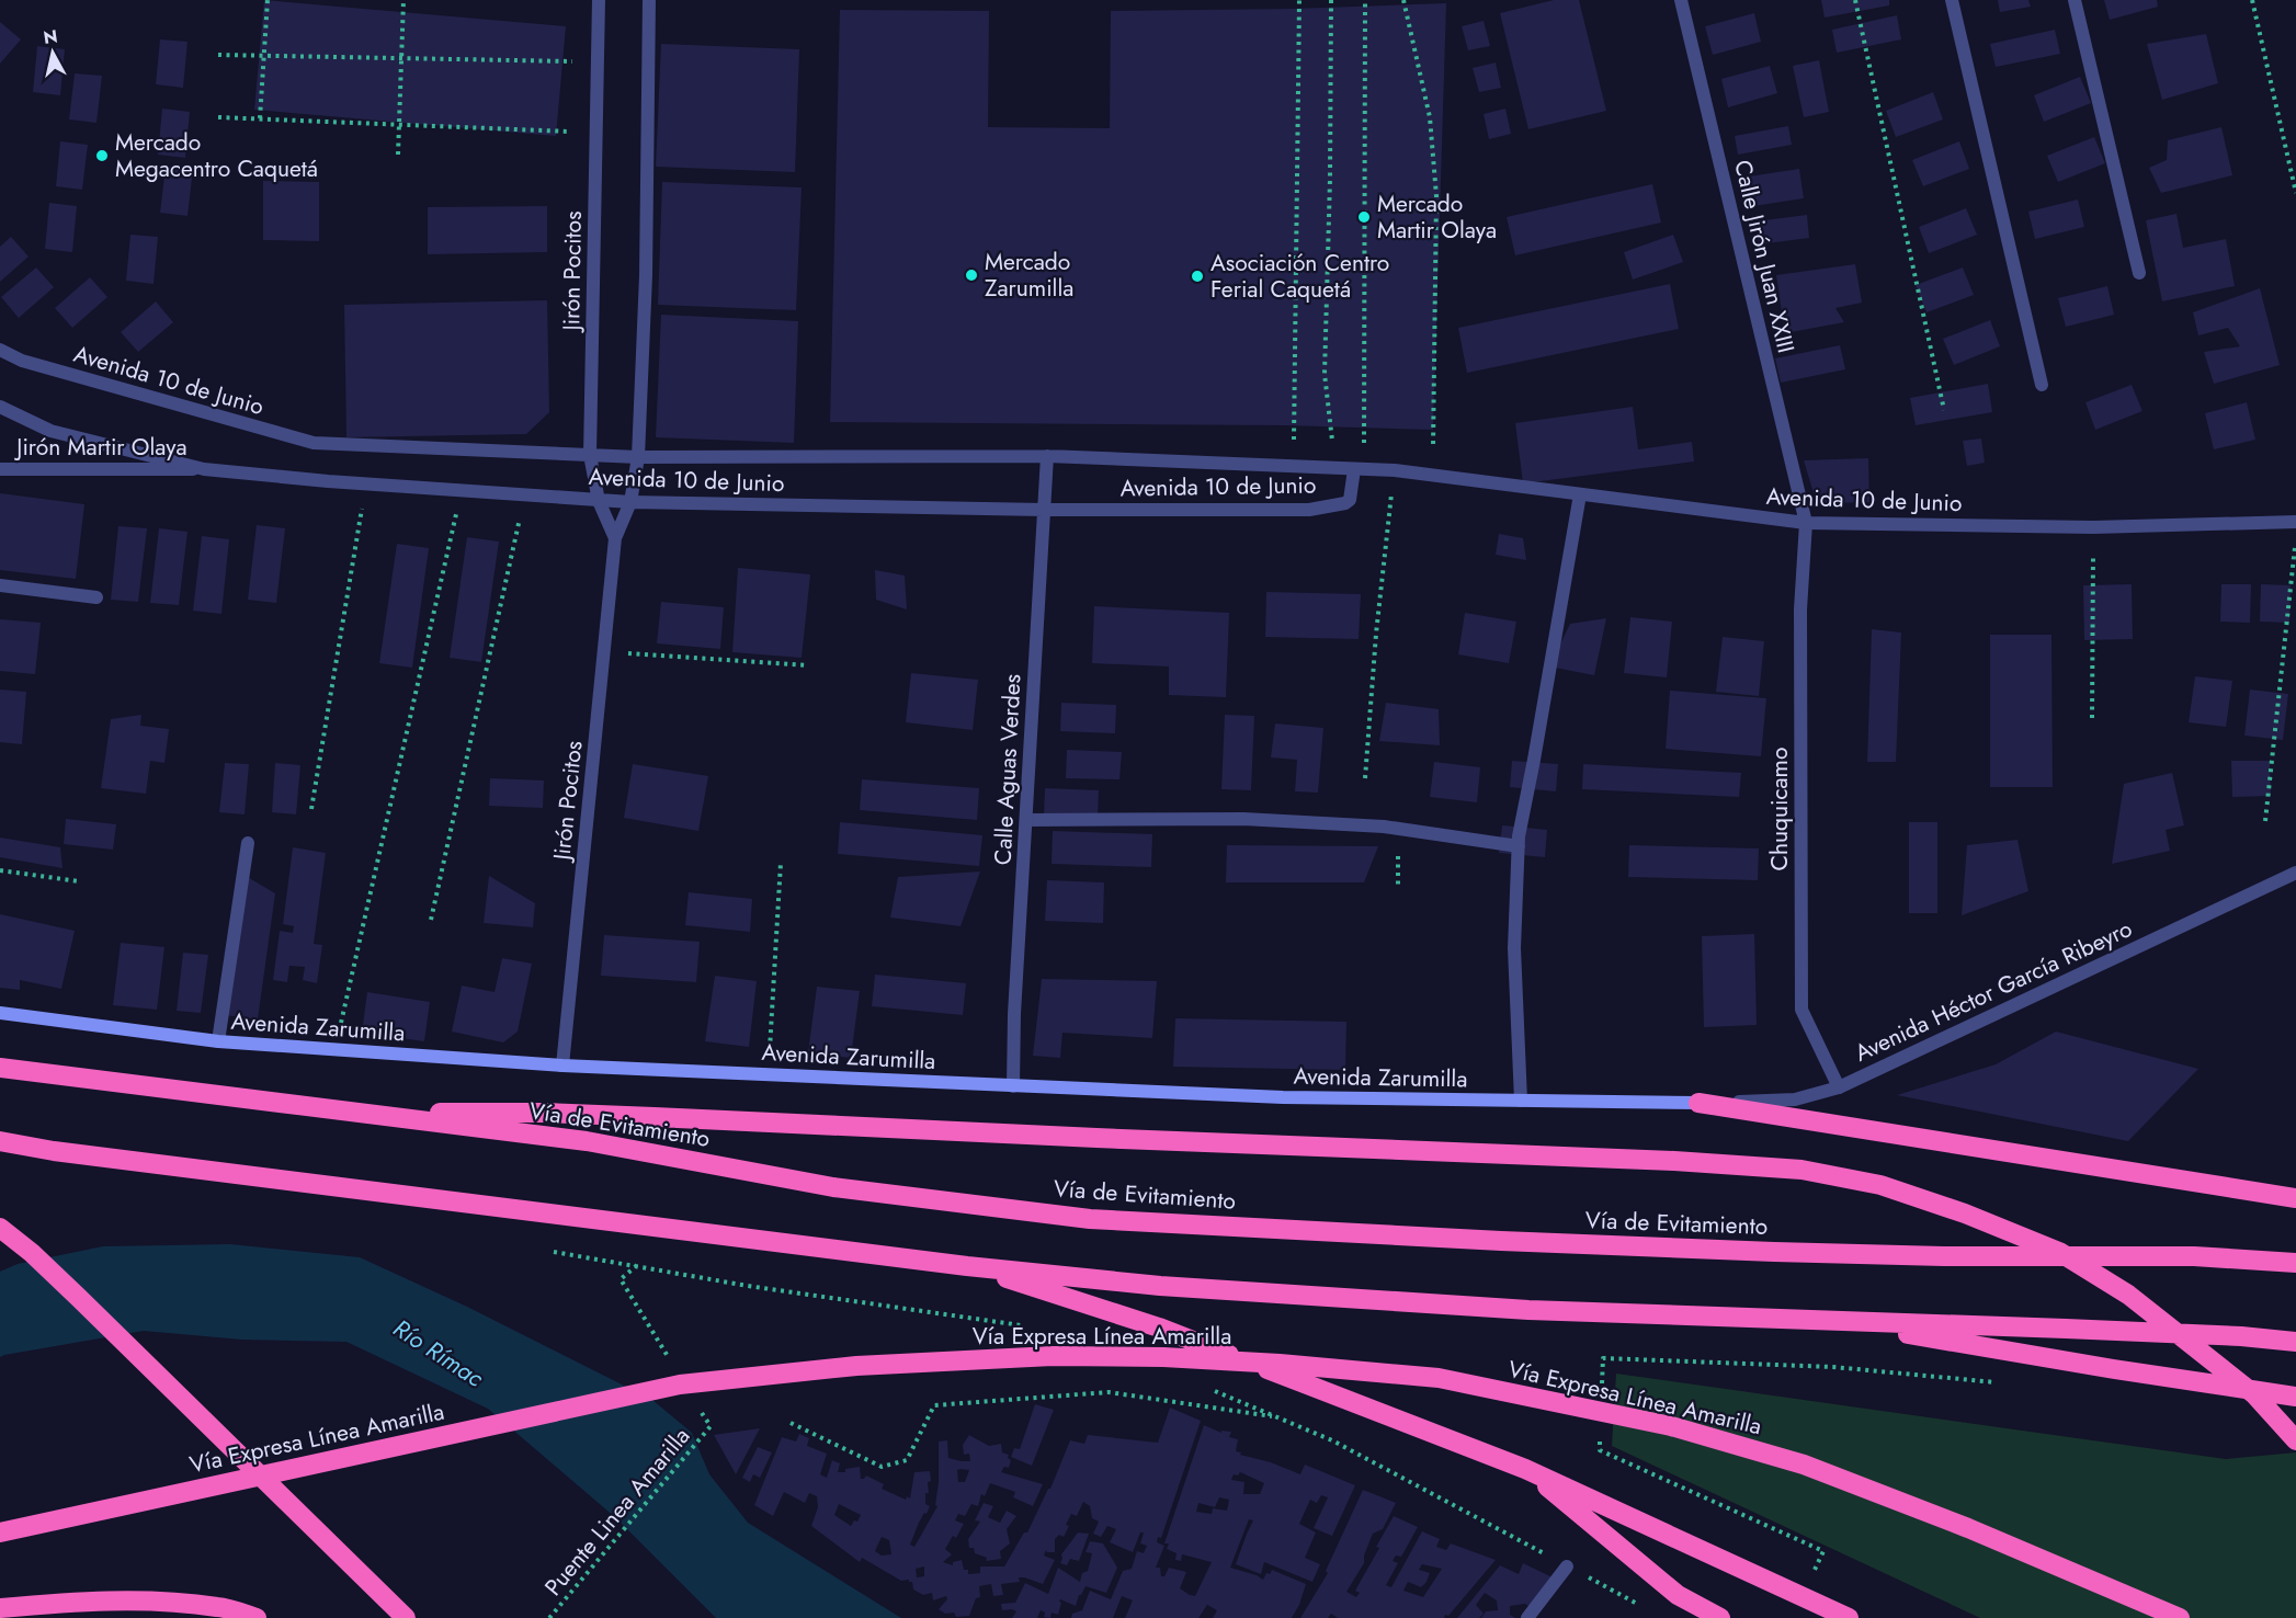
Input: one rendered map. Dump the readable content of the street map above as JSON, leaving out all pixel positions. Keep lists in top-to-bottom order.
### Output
{
  "streets": {
    "highway": ["Vía de Evitamiento", "Vía Expresa Línea Amarilla"],
    "main road": ["Avenida Zarumilla"],
    "street": [
      "Calle Jirón Juan XXIII",
      "Jirón Pocitos",
      "Avenida 10 de Junio",
      "Jirón Martir Olaya",
      "Calle Aguas Verdes",
      "Chuquicamo",
      "Avenida Héctor García Ribeyro"
    ],
    "path": ["Puente Linea Amarilla"]
  },
  "crossings": [
    ["Calle Jirón Juan XXIII", "Avenida 10 de Junio"],
    ["Calle Jirón Juan XXIII", "Chuquicamo"],
    ["Jirón Pocitos", "Avenida 10 de Junio"],
    ["Jirón Pocitos", "Avenida Zarumilla"],
    ["Avenida 10 de Junio", "Jirón Martir Olaya"],
    ["Avenida 10 de Junio", "Calle Aguas Verdes"],
    ["Avenida 10 de Junio", "Chuquicamo"],
    ["Calle Aguas Verdes", "Avenida Zarumilla"],
    ["Chuquicamo", "Avenida Héctor García Ribeyro"],
    ["Avenida Héctor García Ribeyro", "Avenida Zarumilla"]
  ],
  "water": ["Río Rímac"],
  "places": [
    "Mercado Megacentro Caquetá",
    "Mercado Martir Olaya",
    "Mercado Zarumilla",
    "Asociación Centro Ferial Caquetá"
  ],
  "north": "top"
}
